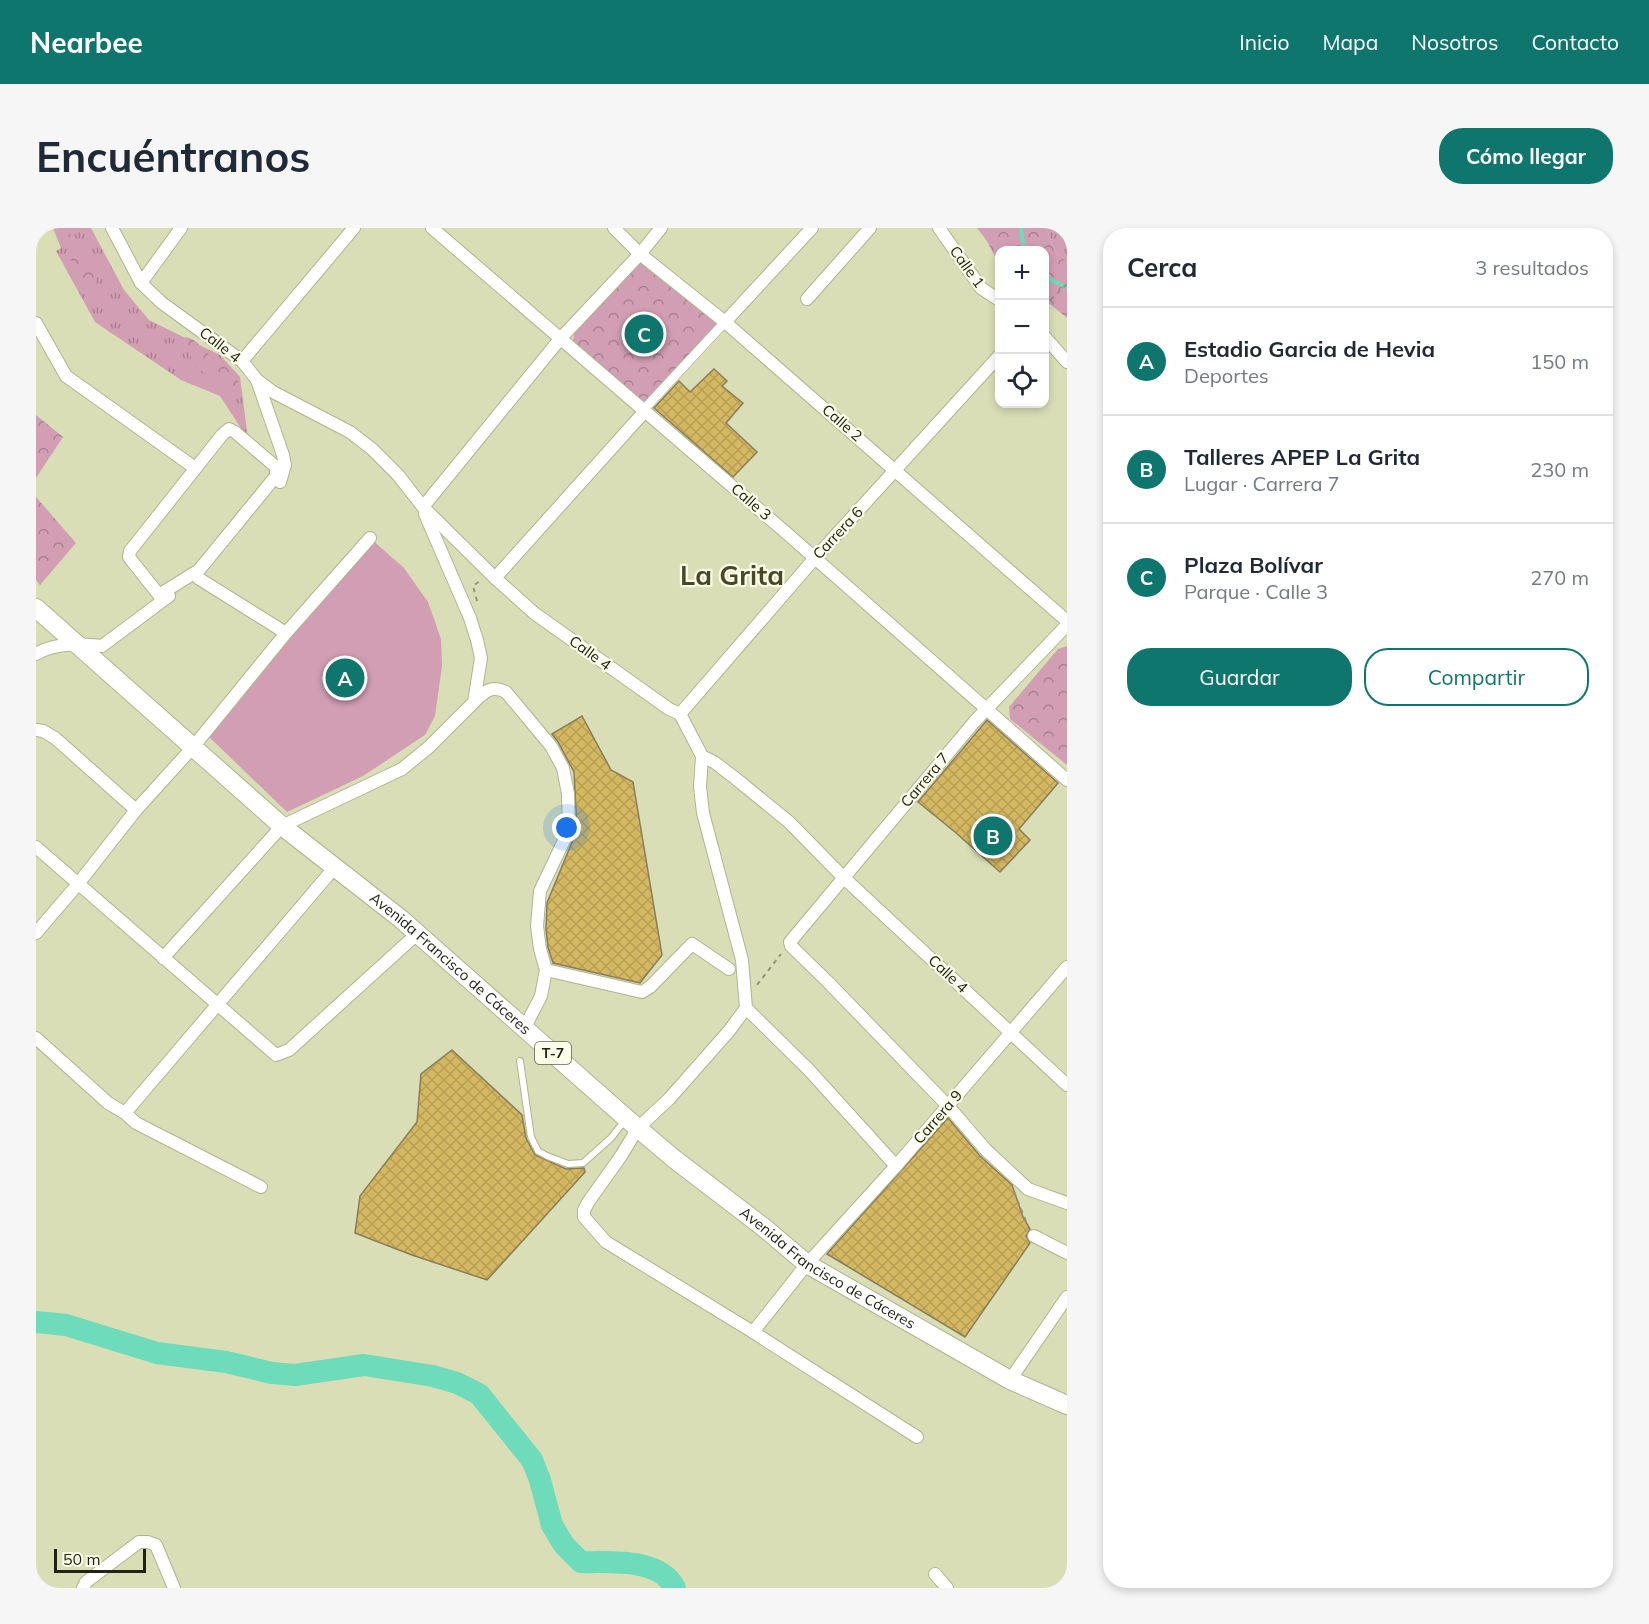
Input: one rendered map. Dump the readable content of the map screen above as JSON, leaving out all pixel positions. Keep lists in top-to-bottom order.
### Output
{
  "streets": {
    "main road": ["Avenida Francisco de Cáceres", "T-7"],
    "street": [
      "Calle 1",
      "Calle 4",
      "Calle 2",
      "Calle 3",
      "Carrera 6",
      "Carrera 7",
      "Carrera 9"
    ]
  },
  "crossings": [
    ["Calle 4", "Carrera 6"],
    ["Calle 4", "Carrera 7"],
    ["Calle 4", "Carrera 9"],
    ["Calle 2", "Carrera 6"],
    ["Calle 2", "Carrera 7"],
    ["Calle 3", "Carrera 6"],
    ["Calle 3", "Carrera 7"],
    ["Avenida Francisco de Cáceres", "Carrera 9"]
  ],
  "districts": ["La Grita"],
  "scale_bar": "50 m",
  "page": {
    "header": "Nearbee",
    "nav": [
      "Inicio",
      "Mapa",
      "Nosotros",
      "Contacto"
    ],
    "buttons": [
      "Cómo llegar",
      ["Guardar", "Compartir"]
    ],
    "title": "Encuéntranos",
    "heading": ["Cerca", "3 resultados"],
    "map_buttons": ["+", "−"],
    "list": [
      {
        "mark": "A",
        "name": "Estadio Garcia de Hevia",
        "note": "Deportes",
        "value": "150 m"
      },
      {
        "mark": "B",
        "name": "Talleres APEP La Grita",
        "note": "Lugar · Carrera 7",
        "value": "230 m"
      },
      {
        "mark": "C",
        "name": "Plaza Bolívar",
        "note": "Parque · Calle 3",
        "value": "270 m"
      }
    ],
    "pins": ["C", "A", "B"],
    "scale": "50 m"
  }
}
